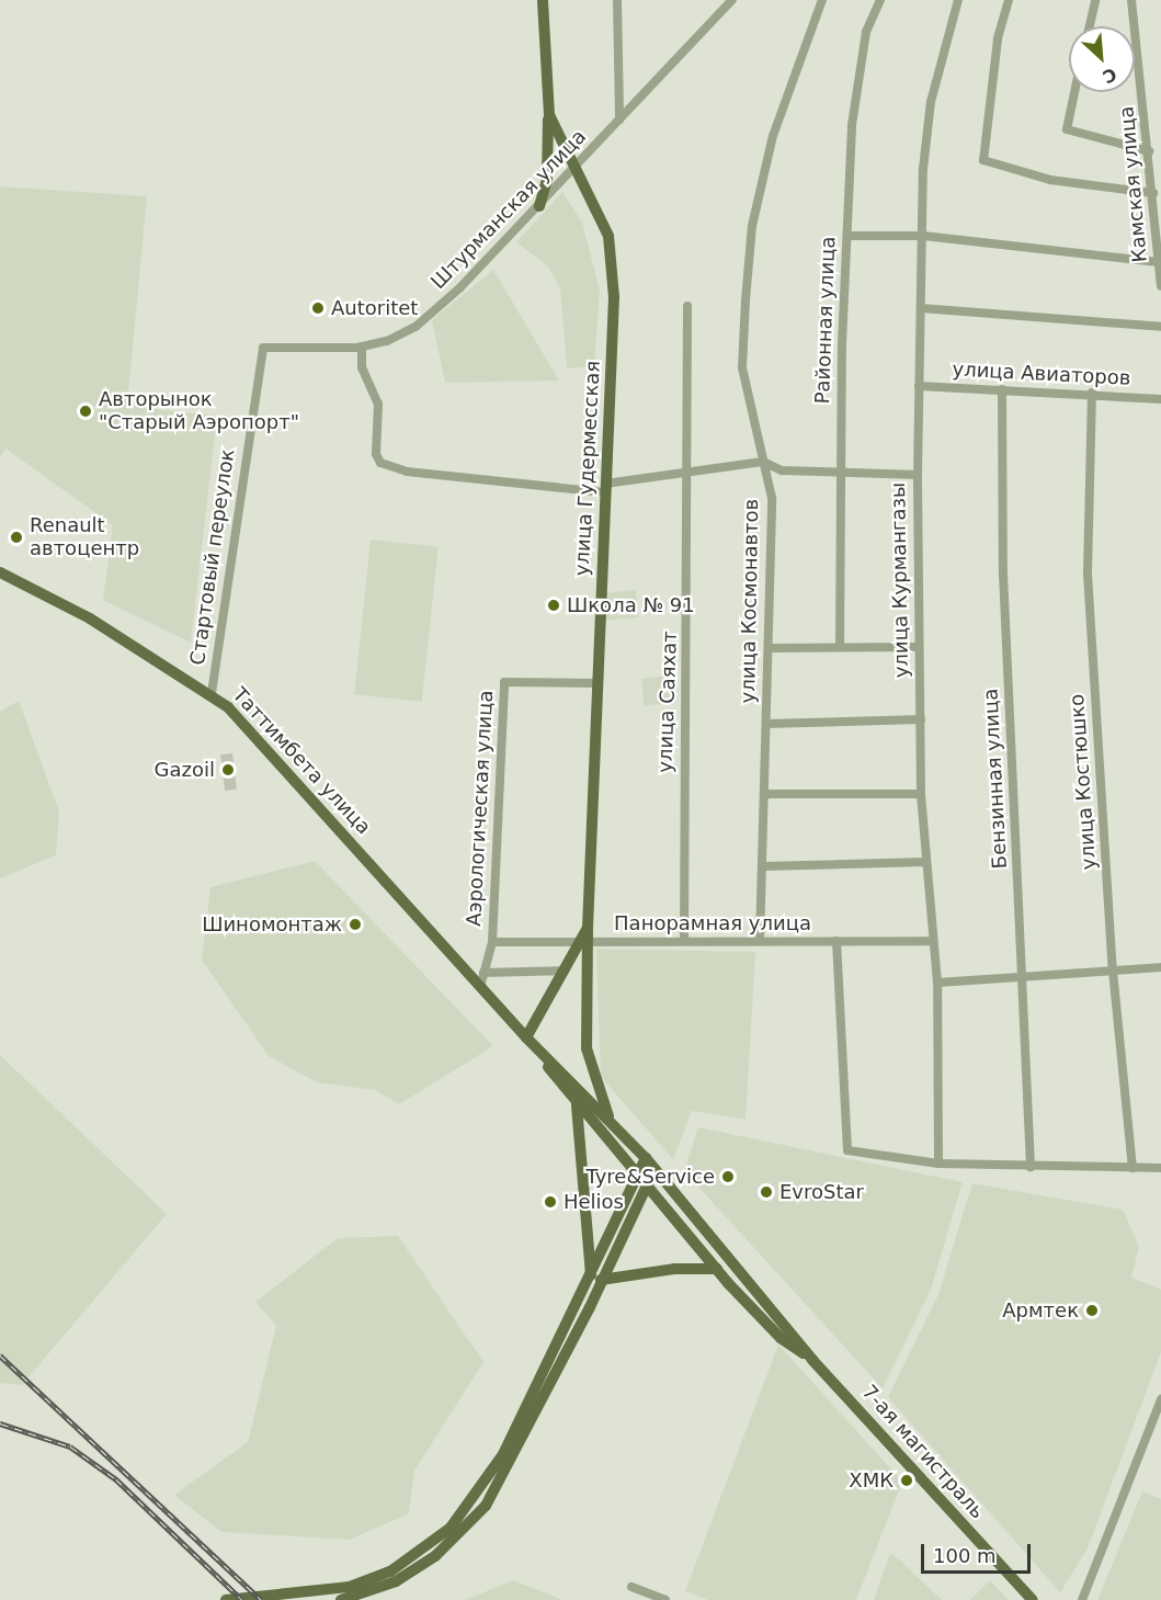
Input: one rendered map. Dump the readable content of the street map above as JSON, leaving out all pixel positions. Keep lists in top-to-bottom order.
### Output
{
  "streets": {
    "main road": ["улица Гудермесская", "Таттимбета улица", "7-ая магистраль"],
    "street": [
      "Камская улица",
      "Штурманская улица",
      "Районная улица",
      "улица Авиаторов",
      "Стартовый переулок",
      "улица Курмангазы",
      "улица Космонавтов",
      "улица Саяхат",
      "Бензинная улица",
      "улица Костюшко",
      "Аэрологическая улица",
      "Панорамная улица"
    ]
  },
  "crossings": [
    ["Штурманская улица", "улица Гудермесская"],
    ["Штурманская улица", "Стартовый переулок"],
    ["улица Авиаторов", "улица Курмангазы"],
    ["улица Авиаторов", "Бензинная улица"],
    ["улица Авиаторов", "улица Костюшко"],
    ["улица Гудермесская", "Таттимбета улица"],
    ["улица Гудермесская", "Аэрологическая улица"],
    ["улица Гудермесская", "Панорамная улица"],
    ["Стартовый переулок", "Таттимбета улица"],
    ["улица Курмангазы", "Панорамная улица"],
    ["улица Космонавтов", "Панорамная улица"],
    ["улица Саяхат", "Панорамная улица"],
    ["Таттимбета улица", "Аэрологическая улица"],
    ["Аэрологическая улица", "Панорамная улица"]
  ],
  "places": [
    "Autoritet",
    "Авторынок \"Старый Аэропорт\"",
    "Renault автоцентр",
    "Школа № 91",
    "Gazoil",
    "Шиномонтаж",
    "Tyre&Service",
    "EvroStar",
    "Helios",
    "Армтек",
    "ХМК"
  ],
  "scale_bar": "100 m",
  "north": "bottom right"
}
